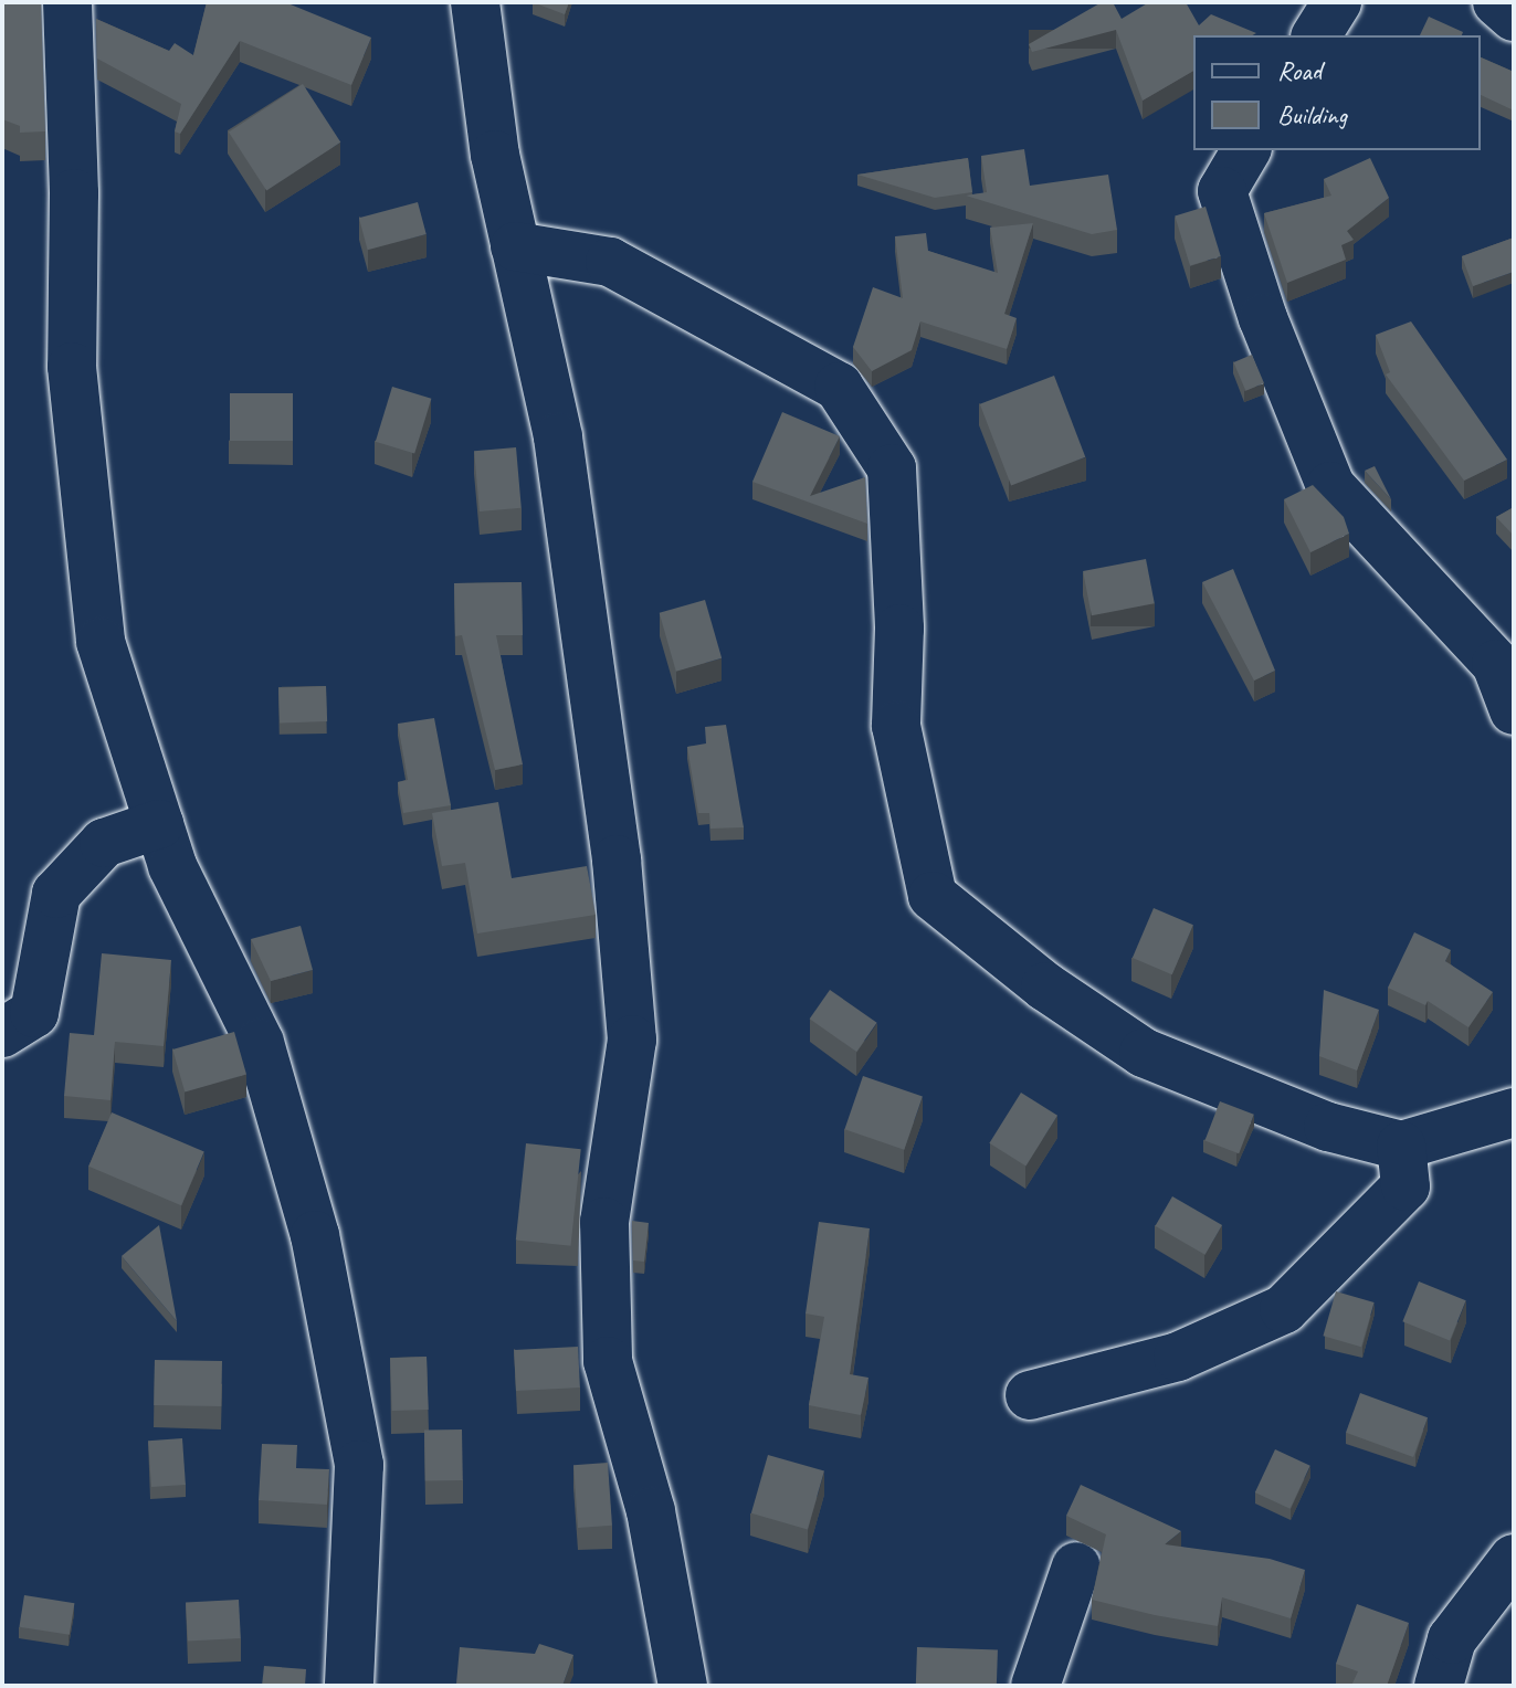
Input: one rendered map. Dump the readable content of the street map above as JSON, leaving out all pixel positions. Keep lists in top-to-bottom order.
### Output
{
  "legend": ["Road", "Building"]
}
